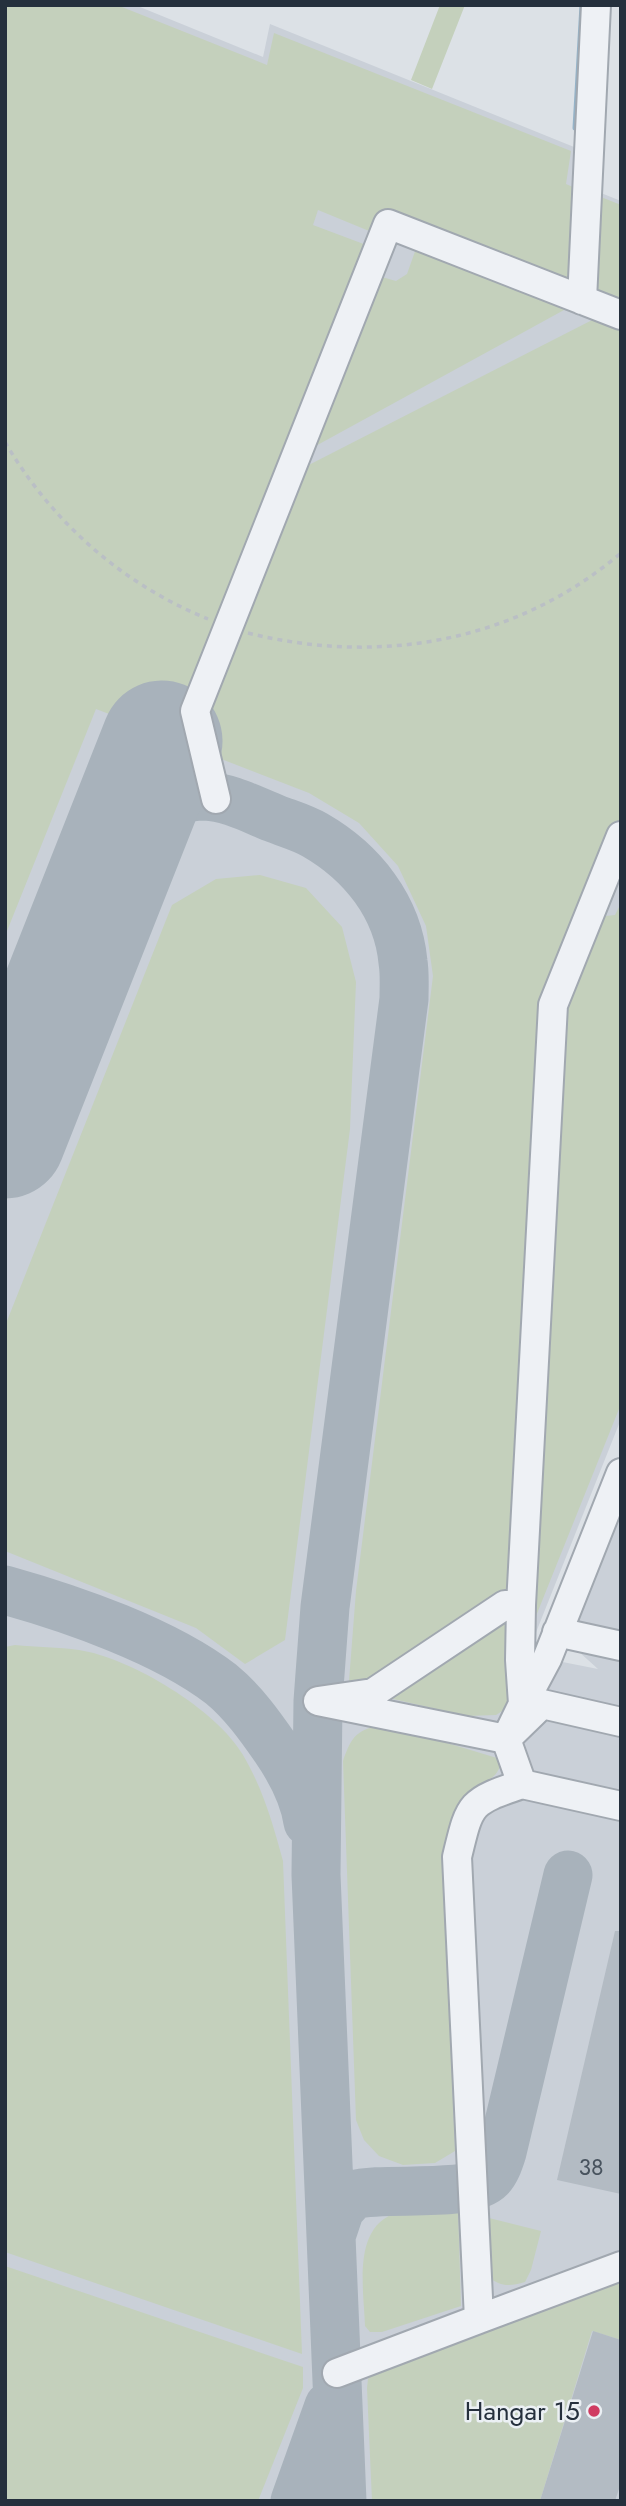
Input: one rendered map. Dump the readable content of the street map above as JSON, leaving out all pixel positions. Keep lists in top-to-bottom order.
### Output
{
  "places": ["Hangar 15"],
  "house_numbers": ["38"]
}
